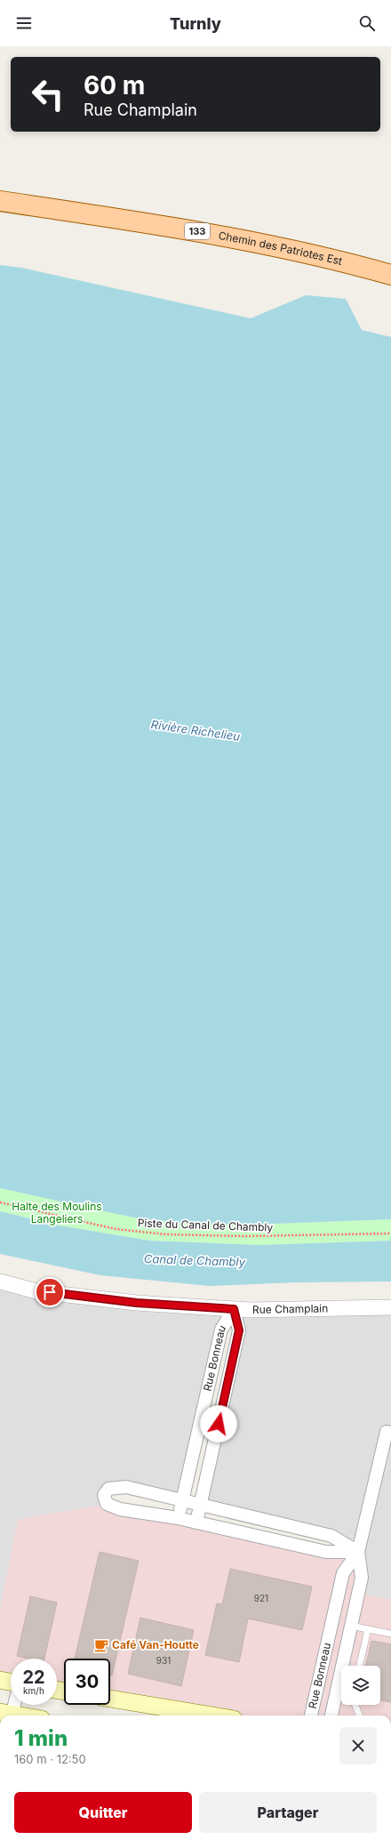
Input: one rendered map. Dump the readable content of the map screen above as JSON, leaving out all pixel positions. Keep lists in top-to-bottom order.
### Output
{
  "streets": {
    "main road": ["133", "Chemin des Patriotes Est"],
    "street": ["Rue Champlain", "Rue Bonneau"],
    "path": ["Piste du Canal de Chambly"]
  },
  "crossings": [
    ["Rue Champlain", "Rue Bonneau"]
  ],
  "water": ["Rivière Richelieu", "Canal de Chambly"],
  "parks": ["Halte des Moulins Langeliers"],
  "places": {
    "cafe": ["Café Van-Houtte"]
  },
  "house_numbers": ["921", "931"],
  "page": {
    "header": "Turnly",
    "turn": ["60 m", "Rue Champlain"],
    "speed": "22 km/h",
    "limit": "30",
    "heading": ["1 min", "160 m · 12:50"],
    "buttons": ["Quitter", "Partager"]
  }
}
